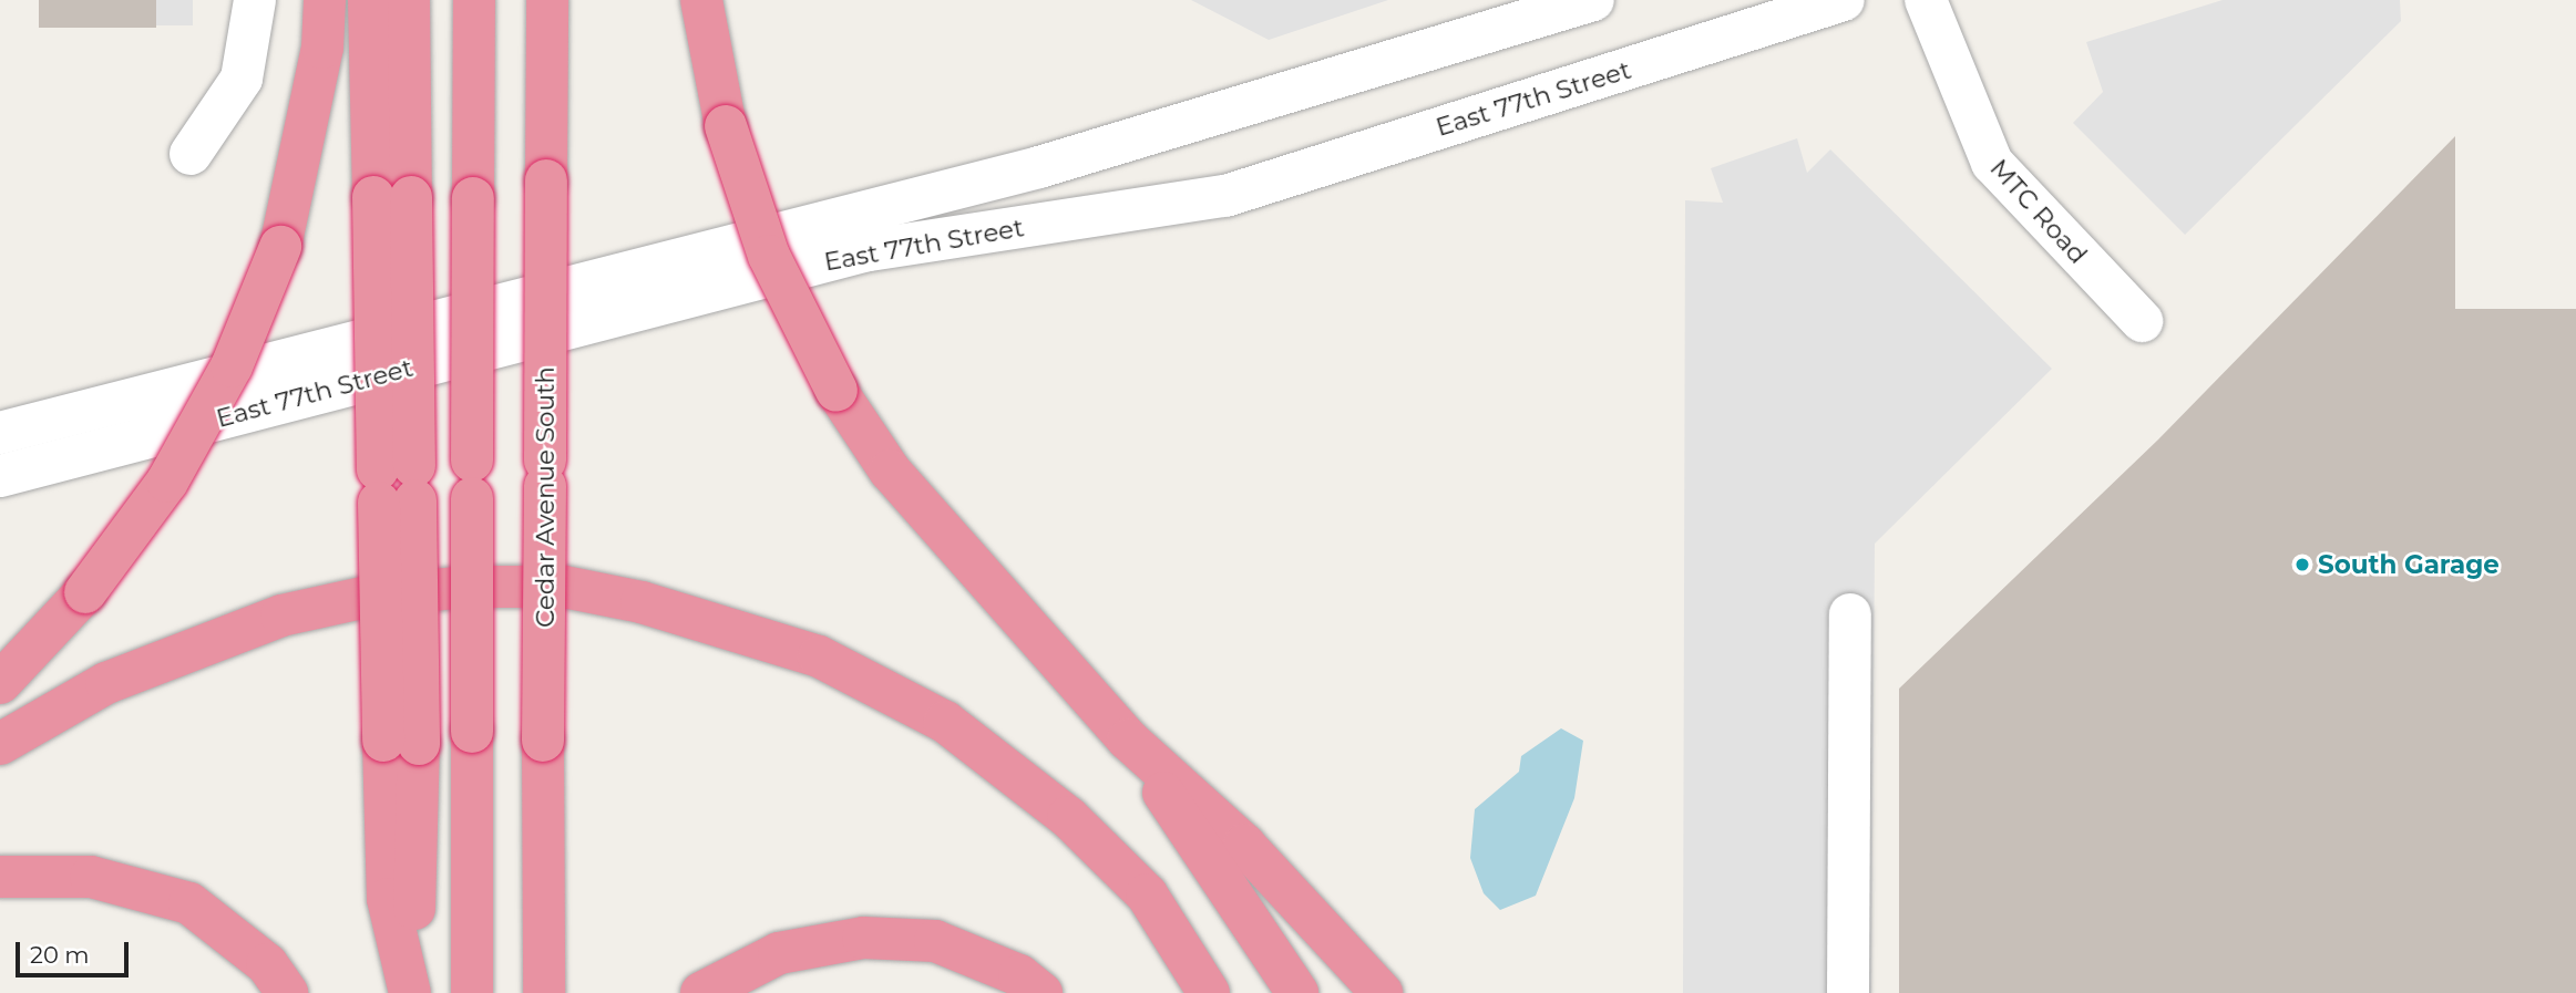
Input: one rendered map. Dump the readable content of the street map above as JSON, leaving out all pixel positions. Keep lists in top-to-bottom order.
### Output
{
  "streets": {
    "highway": ["Cedar Avenue South"],
    "street": ["East 77th Street", "MTC Road"]
  },
  "places": ["South Garage"],
  "scale_bar": "20 m"
}
